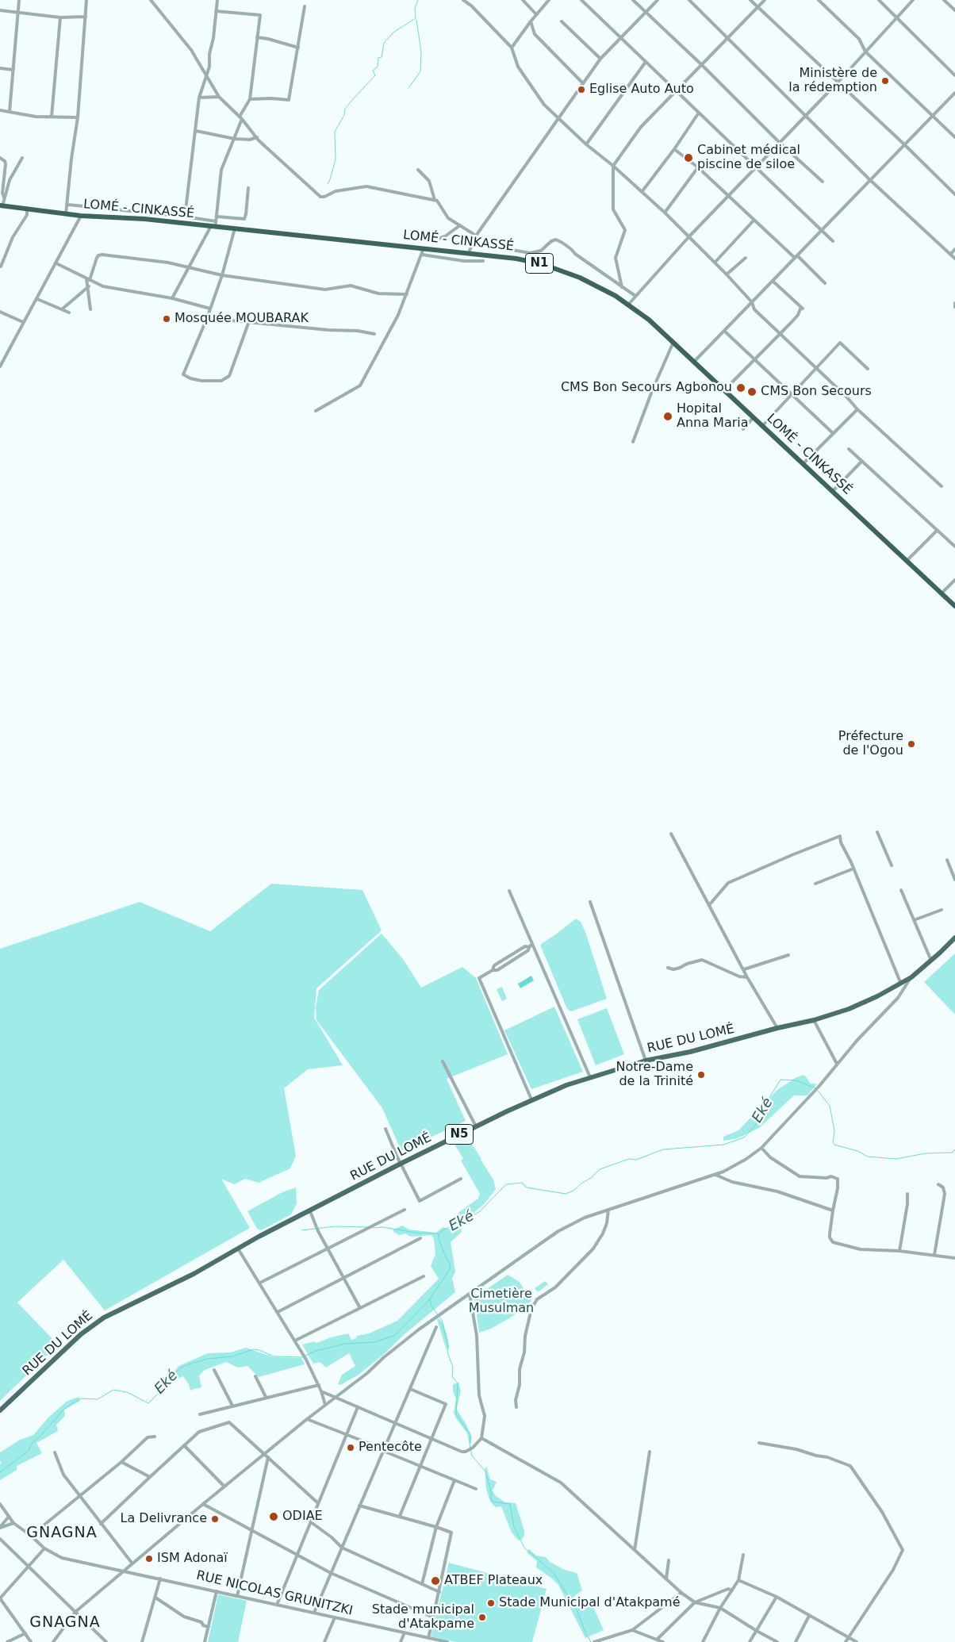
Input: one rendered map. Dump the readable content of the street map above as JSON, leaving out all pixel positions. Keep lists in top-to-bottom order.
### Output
{
  "streets": {
    "highway": ["LOMÉ - CINKASSÉ", "N1"],
    "main road": ["RUE DU LOMÉ", "N5"],
    "street": ["RUE NICOLAS GRUNITZKI"]
  },
  "districts": ["GNAGNA", "GNAGNA"],
  "water": ["Eké"],
  "parks": ["Cimetière Musulman"],
  "places": [
    "Ministère de la rédemption",
    "Eglise Auto Auto",
    "Cabinet médical piscine de siloe",
    "Mosquée MOUBARAK",
    "CMS Bon Secours Agbonou",
    "CMS Bon Secours",
    "Hopital Anna Maria",
    "Préfecture de l'Ogou",
    "Notre-Dame de la Trinité",
    "Pentecôte",
    "ODIAE",
    "La Delivrance",
    "ISM Adonaï",
    "ATBEF Plateaux",
    "Stade Municipal d'Atakpamé",
    "Stade municipal d'Atakpame"
  ]
}
